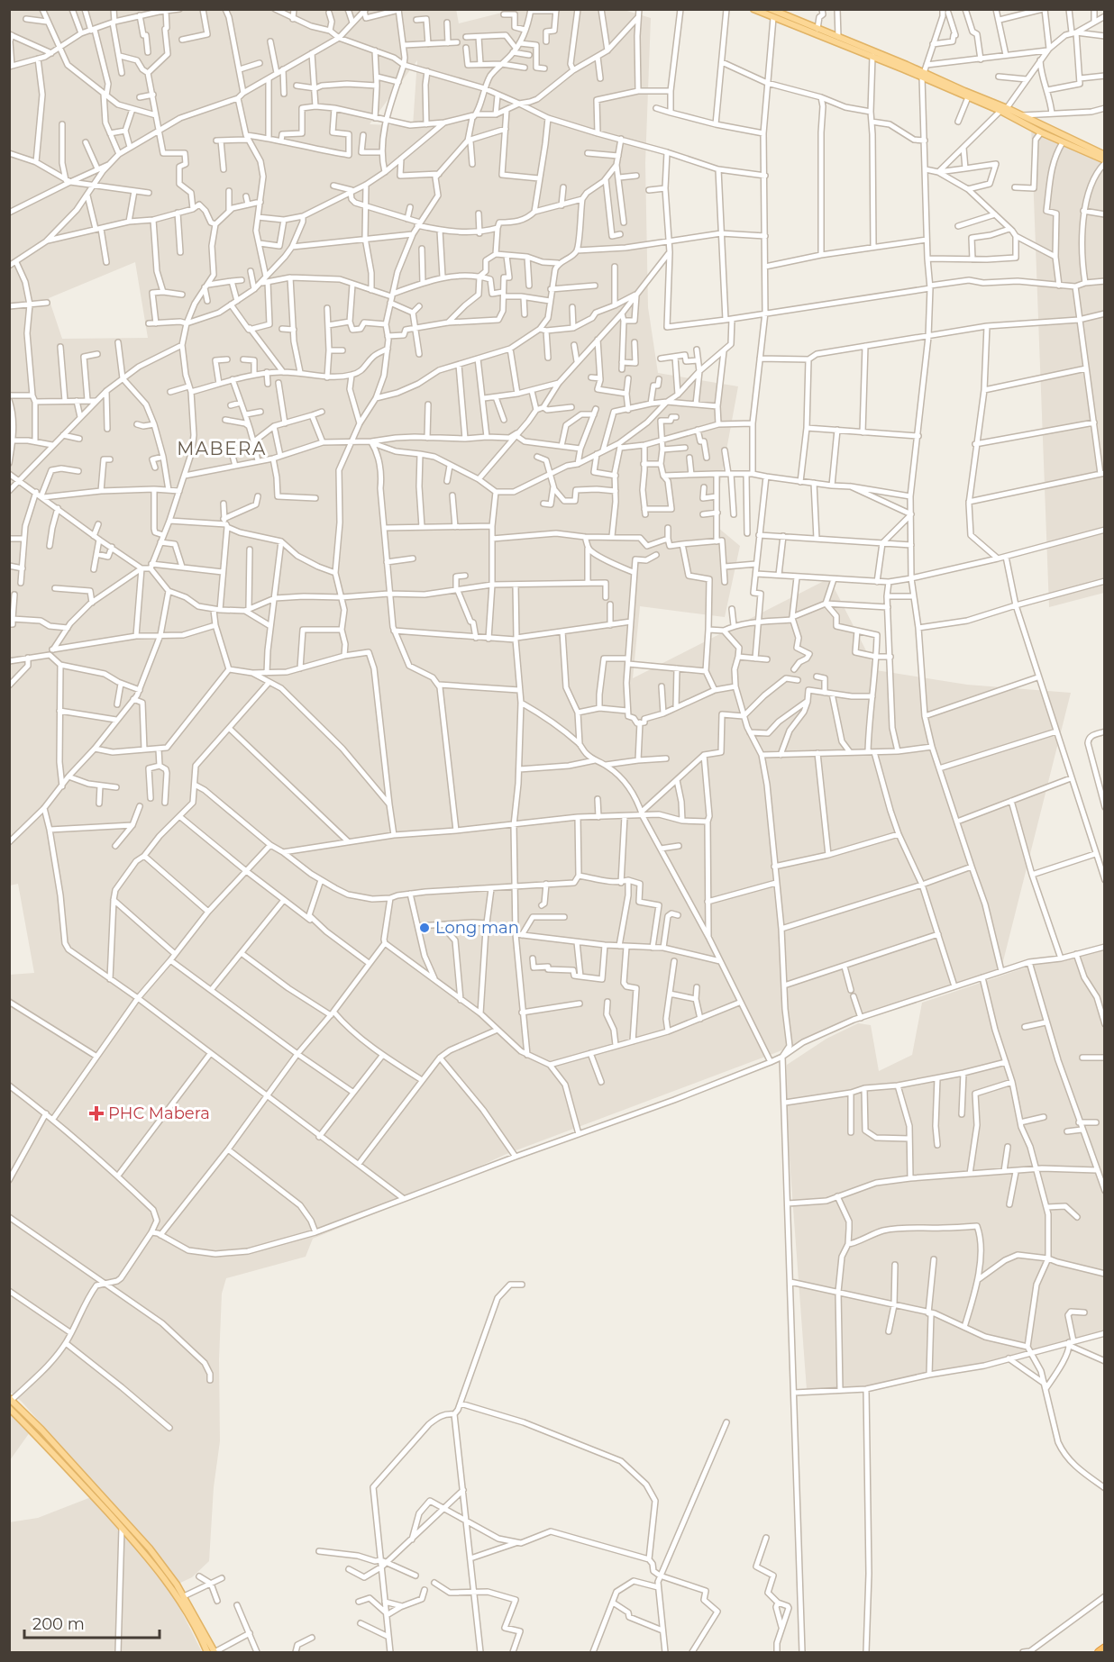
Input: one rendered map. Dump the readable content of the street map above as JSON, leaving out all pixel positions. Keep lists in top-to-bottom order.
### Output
{
  "districts": ["MABERA"],
  "places": {
    "other": ["Long man"],
    "health": ["PHC Mabera"]
  },
  "scale_bar": "200 m"
}
